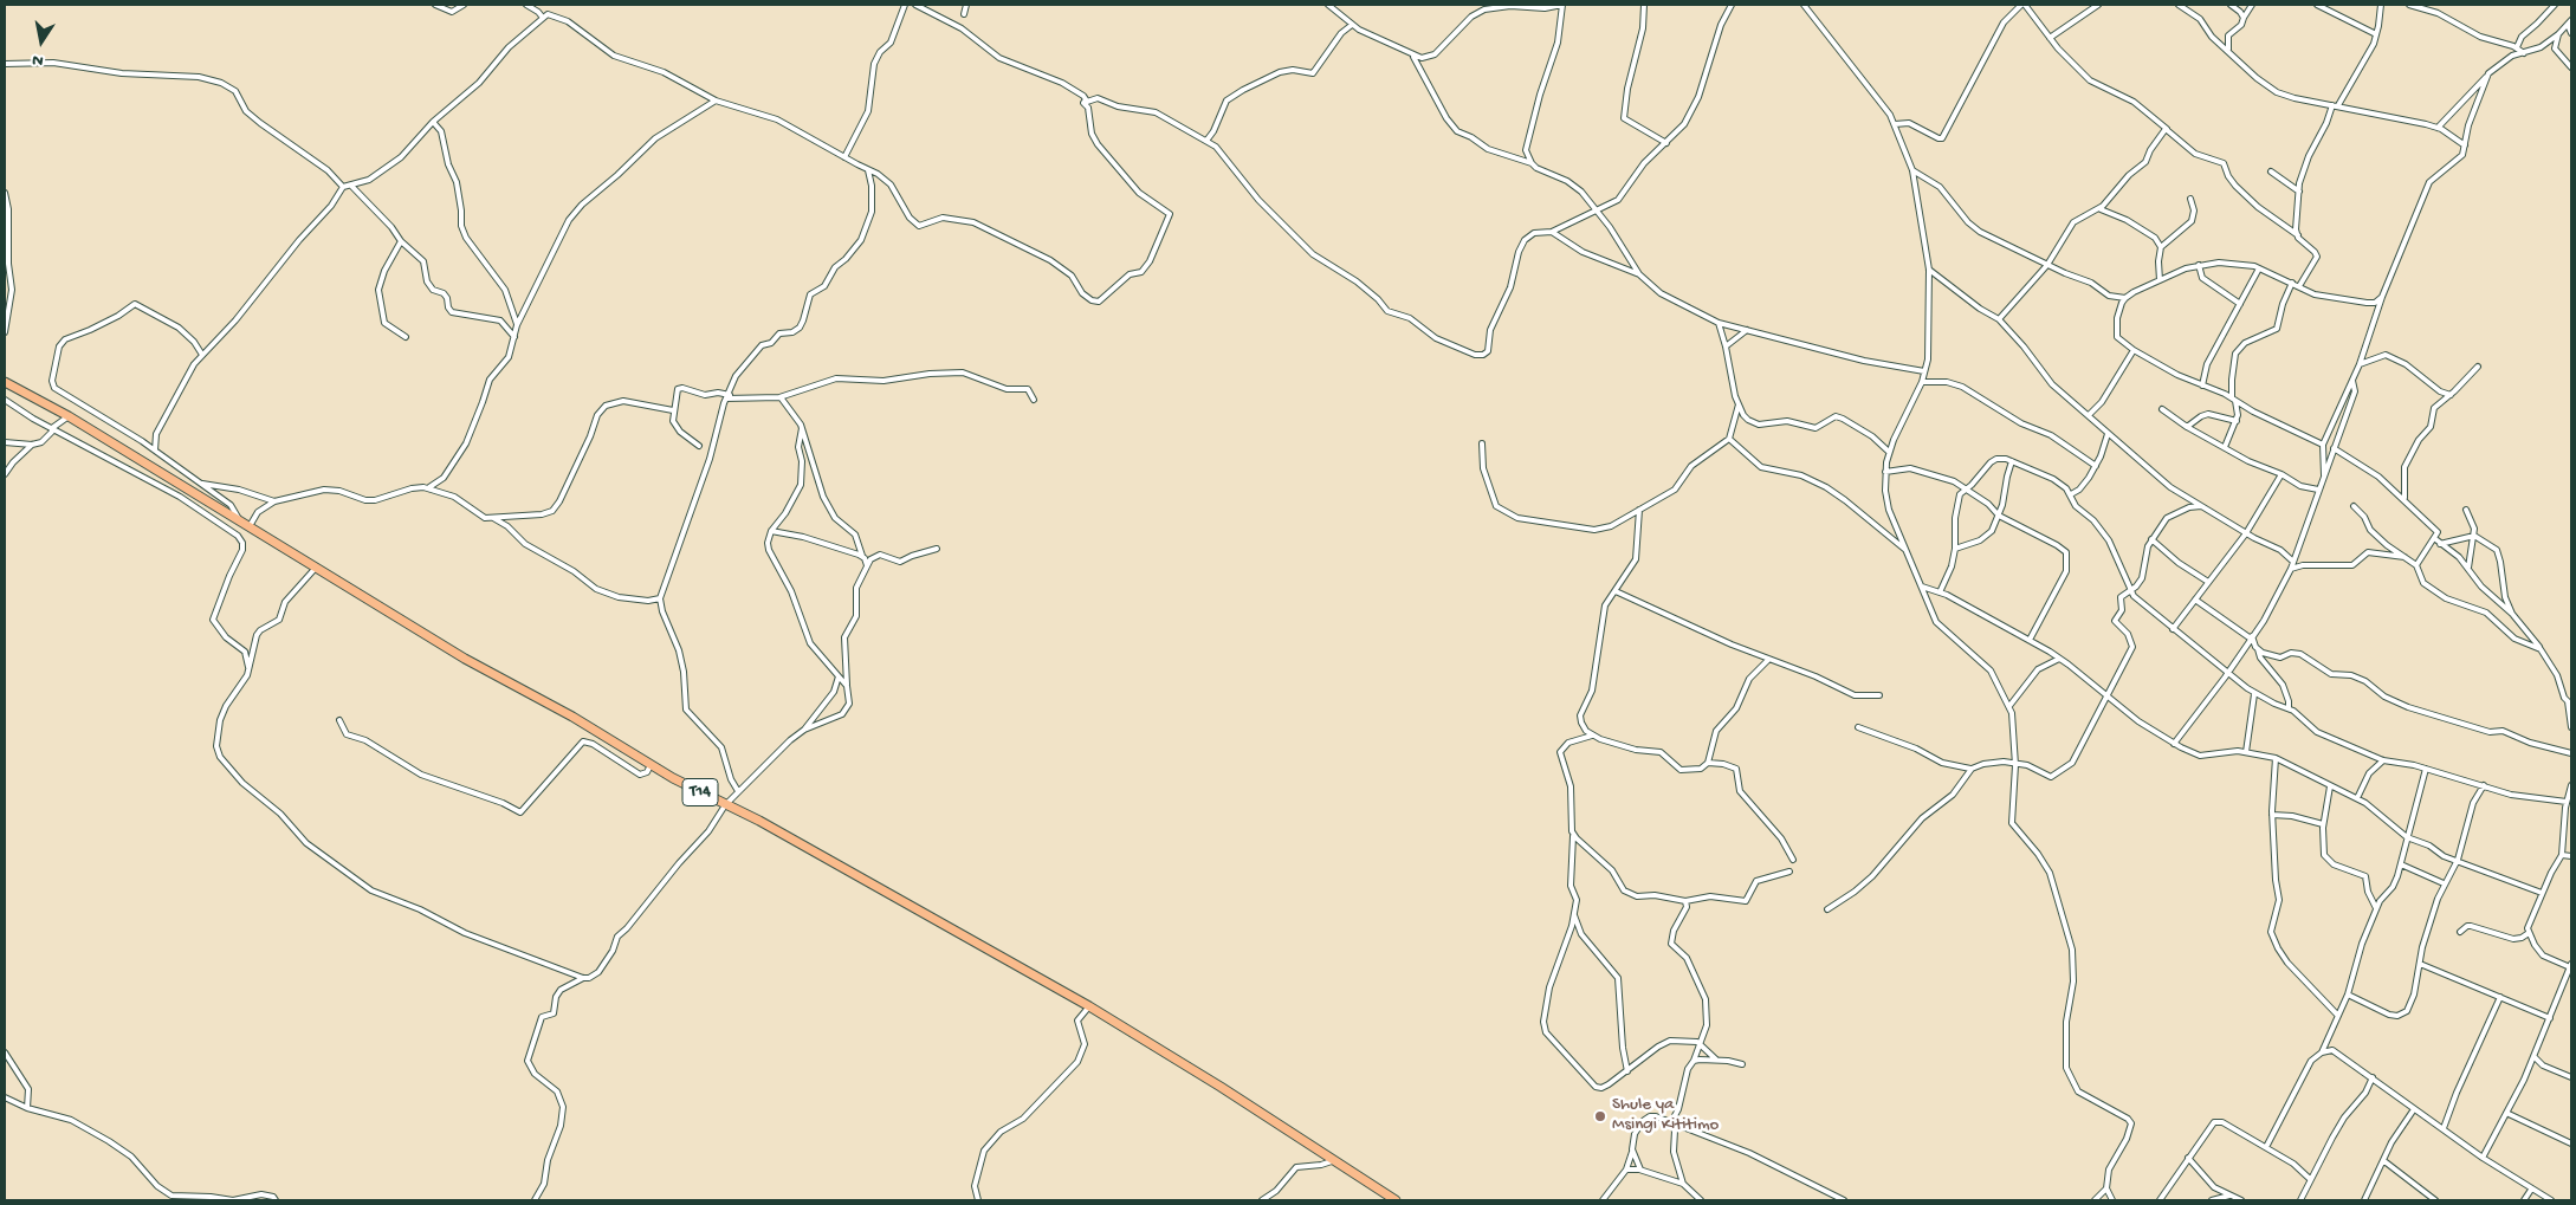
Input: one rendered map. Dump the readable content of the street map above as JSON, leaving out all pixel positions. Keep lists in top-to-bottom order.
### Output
{
  "streets": {
    "highway": ["T14"]
  },
  "places": ["Shule ya Msingi Kititimo"],
  "north": "bottom"
}
